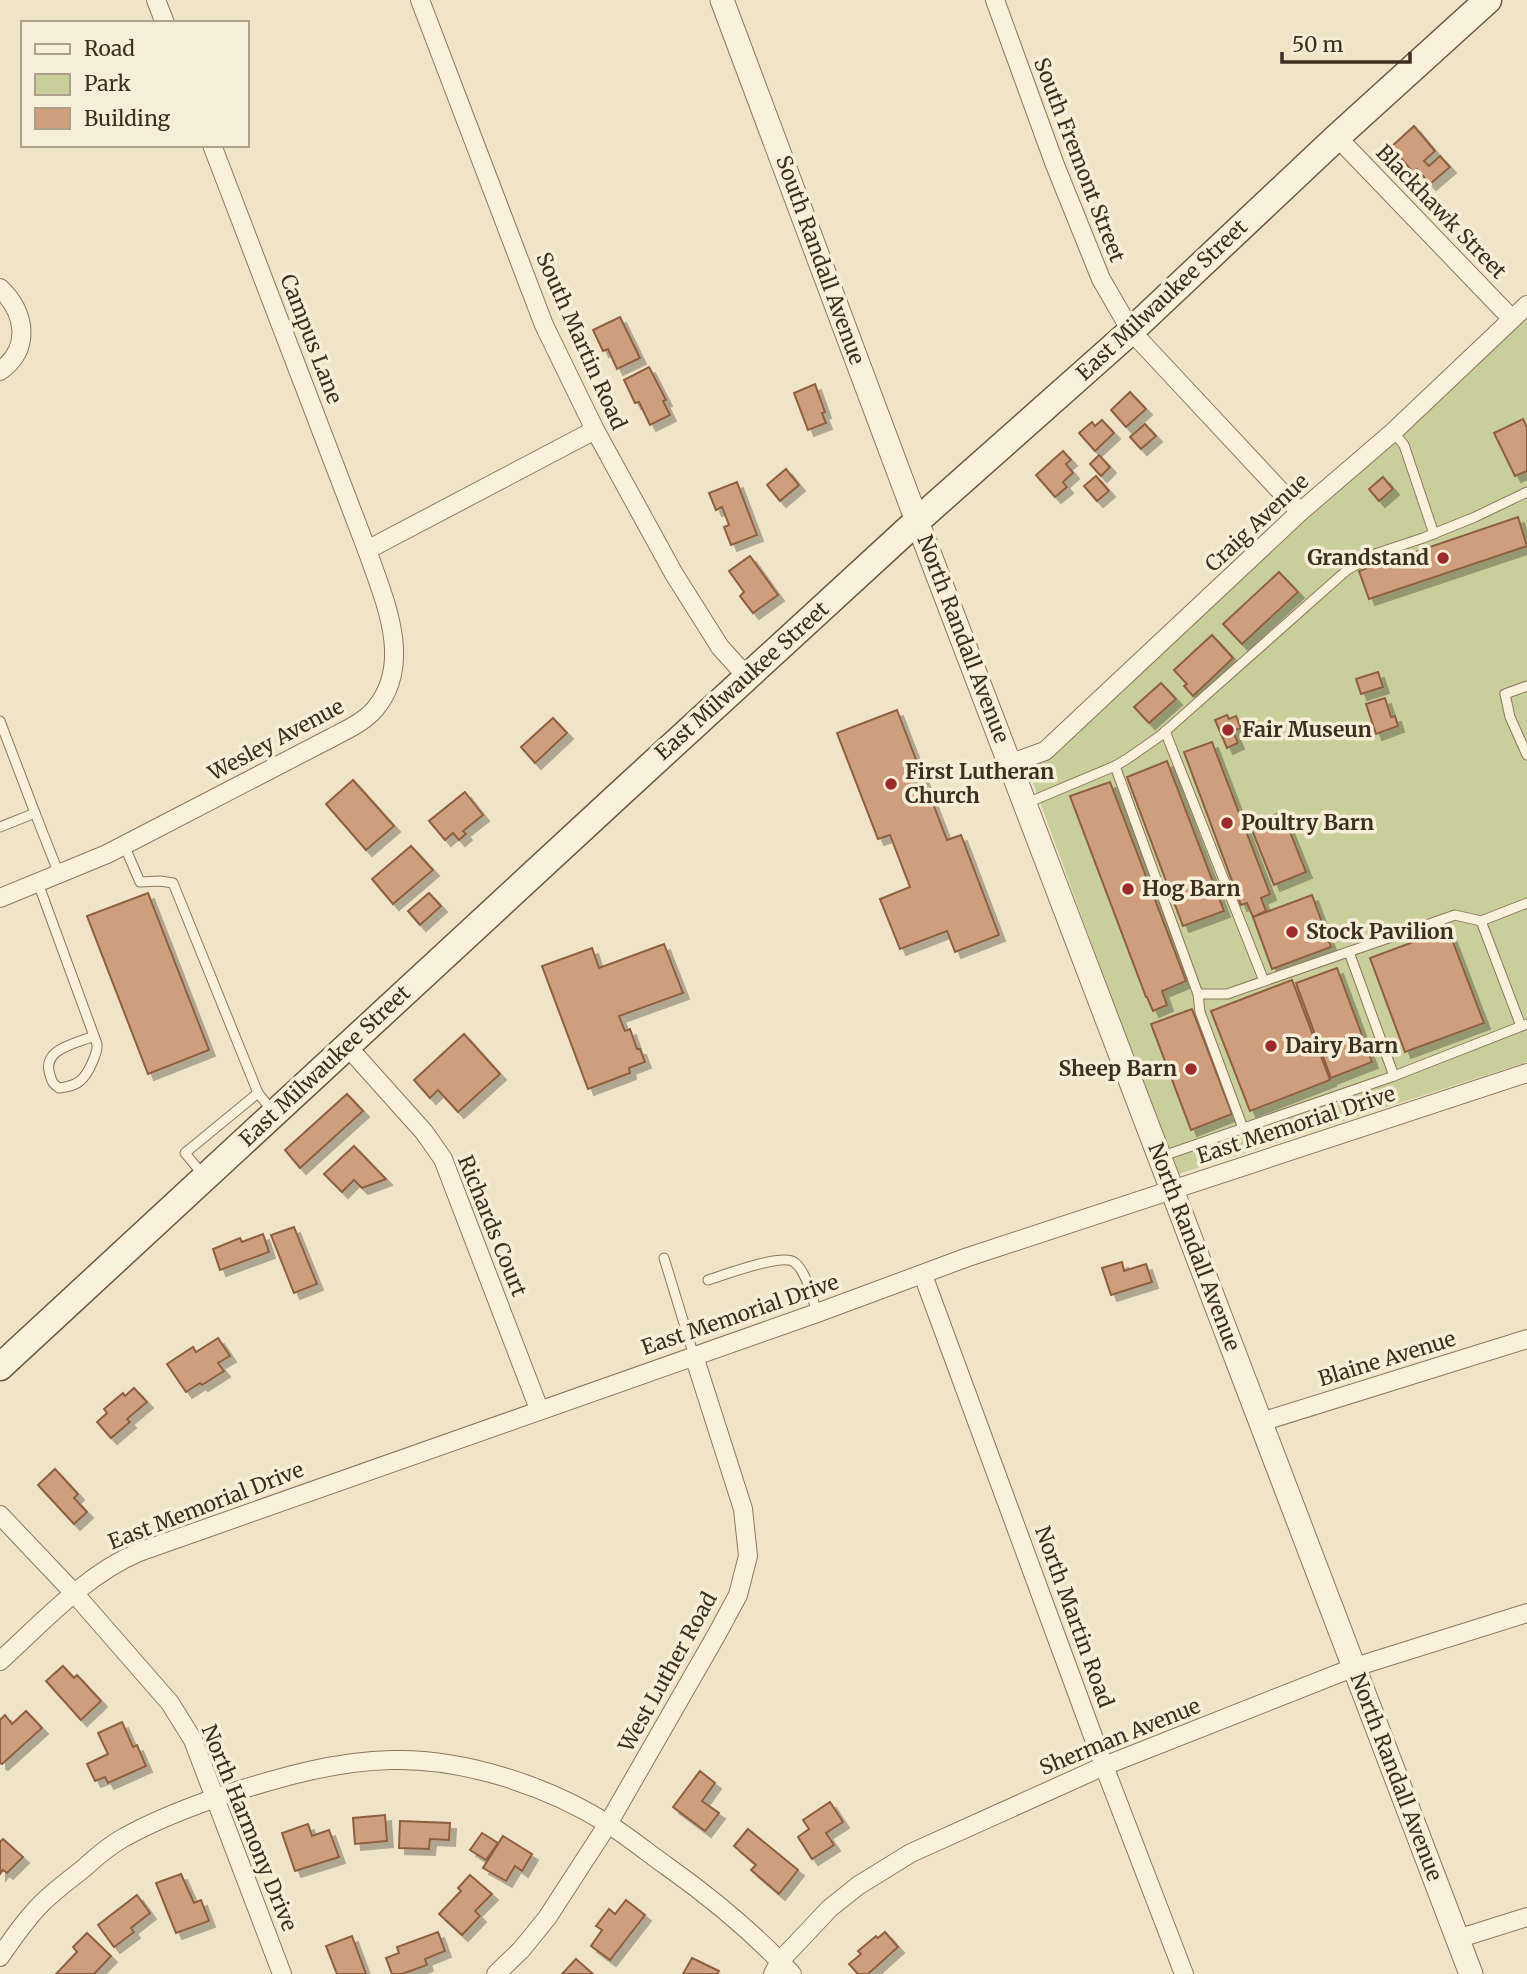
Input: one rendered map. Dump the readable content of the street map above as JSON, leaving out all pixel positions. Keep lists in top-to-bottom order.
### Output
{
  "streets": {
    "main road": ["East Milwaukee Street"],
    "street": [
      "South Fremont Street",
      "Blackhawk Street",
      "South Randall Avenue",
      "Campus Lane",
      "South Martin Road",
      "Craig Avenue",
      "North Randall Avenue",
      "Wesley Avenue",
      "East Memorial Drive",
      "Richards Court",
      "Blaine Avenue",
      "North Martin Road",
      "West Luther Road",
      "Sherman Avenue",
      "North Harmony Drive"
    ]
  },
  "crossings": [
    ["South Fremont Street", "East Milwaukee Street"],
    ["South Fremont Street", "Craig Avenue"],
    ["Blackhawk Street", "East Milwaukee Street"],
    ["Blackhawk Street", "Craig Avenue"],
    ["South Randall Avenue", "East Milwaukee Street"],
    ["South Randall Avenue", "North Randall Avenue"],
    ["East Milwaukee Street", "South Martin Road"],
    ["East Milwaukee Street", "North Randall Avenue"],
    ["East Milwaukee Street", "Richards Court"],
    ["Campus Lane", "Wesley Avenue"],
    ["Craig Avenue", "North Randall Avenue"],
    ["North Randall Avenue", "East Memorial Drive"],
    ["North Randall Avenue", "Blaine Avenue"],
    ["North Randall Avenue", "Sherman Avenue"],
    ["East Memorial Drive", "Richards Court"],
    ["East Memorial Drive", "North Martin Road"],
    ["East Memorial Drive", "West Luther Road"],
    ["East Memorial Drive", "North Harmony Drive"],
    ["North Martin Road", "Sherman Avenue"]
  ],
  "places": [
    "Grandstand",
    "Fair Museun",
    "First Lutheran Church",
    "Poultry Barn",
    "Hog Barn",
    "Stock Pavilion",
    "Dairy Barn",
    "Sheep Barn"
  ],
  "legend": ["Road", "Park", "Building"],
  "scale_bar": "50 m"
}
